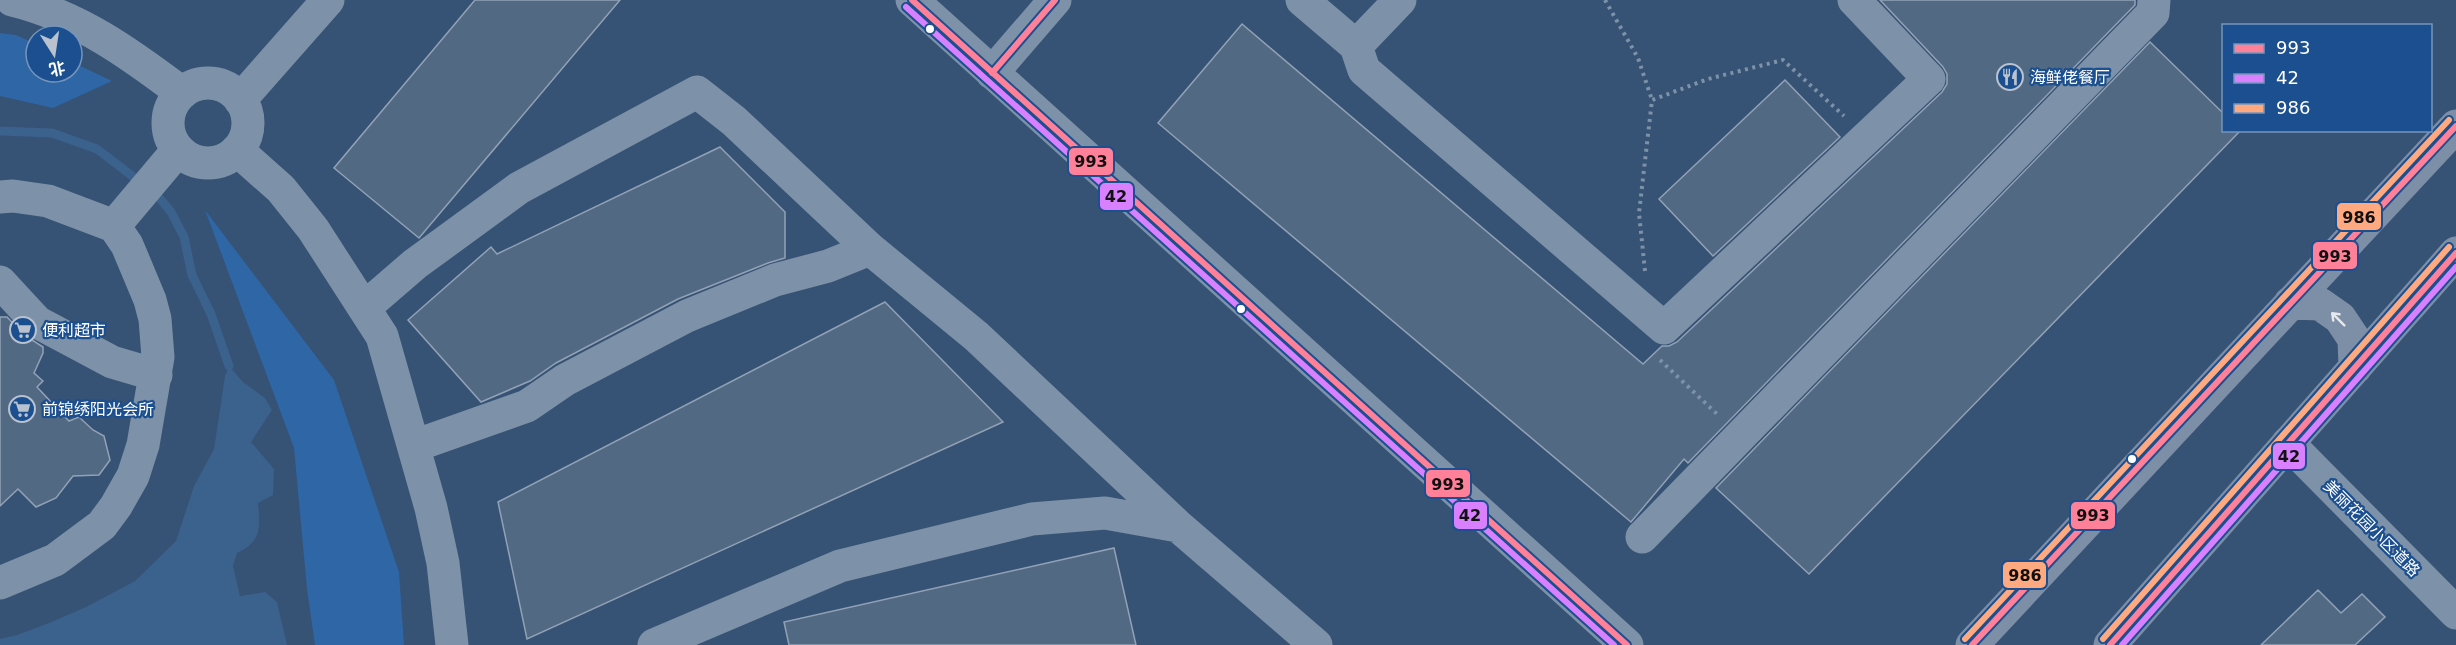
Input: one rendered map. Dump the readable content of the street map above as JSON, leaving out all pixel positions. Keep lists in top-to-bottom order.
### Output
{
  "streets": {
    "street": ["美丽花园小区道路"]
  },
  "places": {
    "restaurant": ["海鲜佬餐厅"],
    "supermarket": ["便利超市", "前锦绣阳光会所"]
  },
  "lines": ["transit line 993", "transit line 42", "transit line 986"],
  "legend": ["993", "42", "986"],
  "north": "bottom"
}
